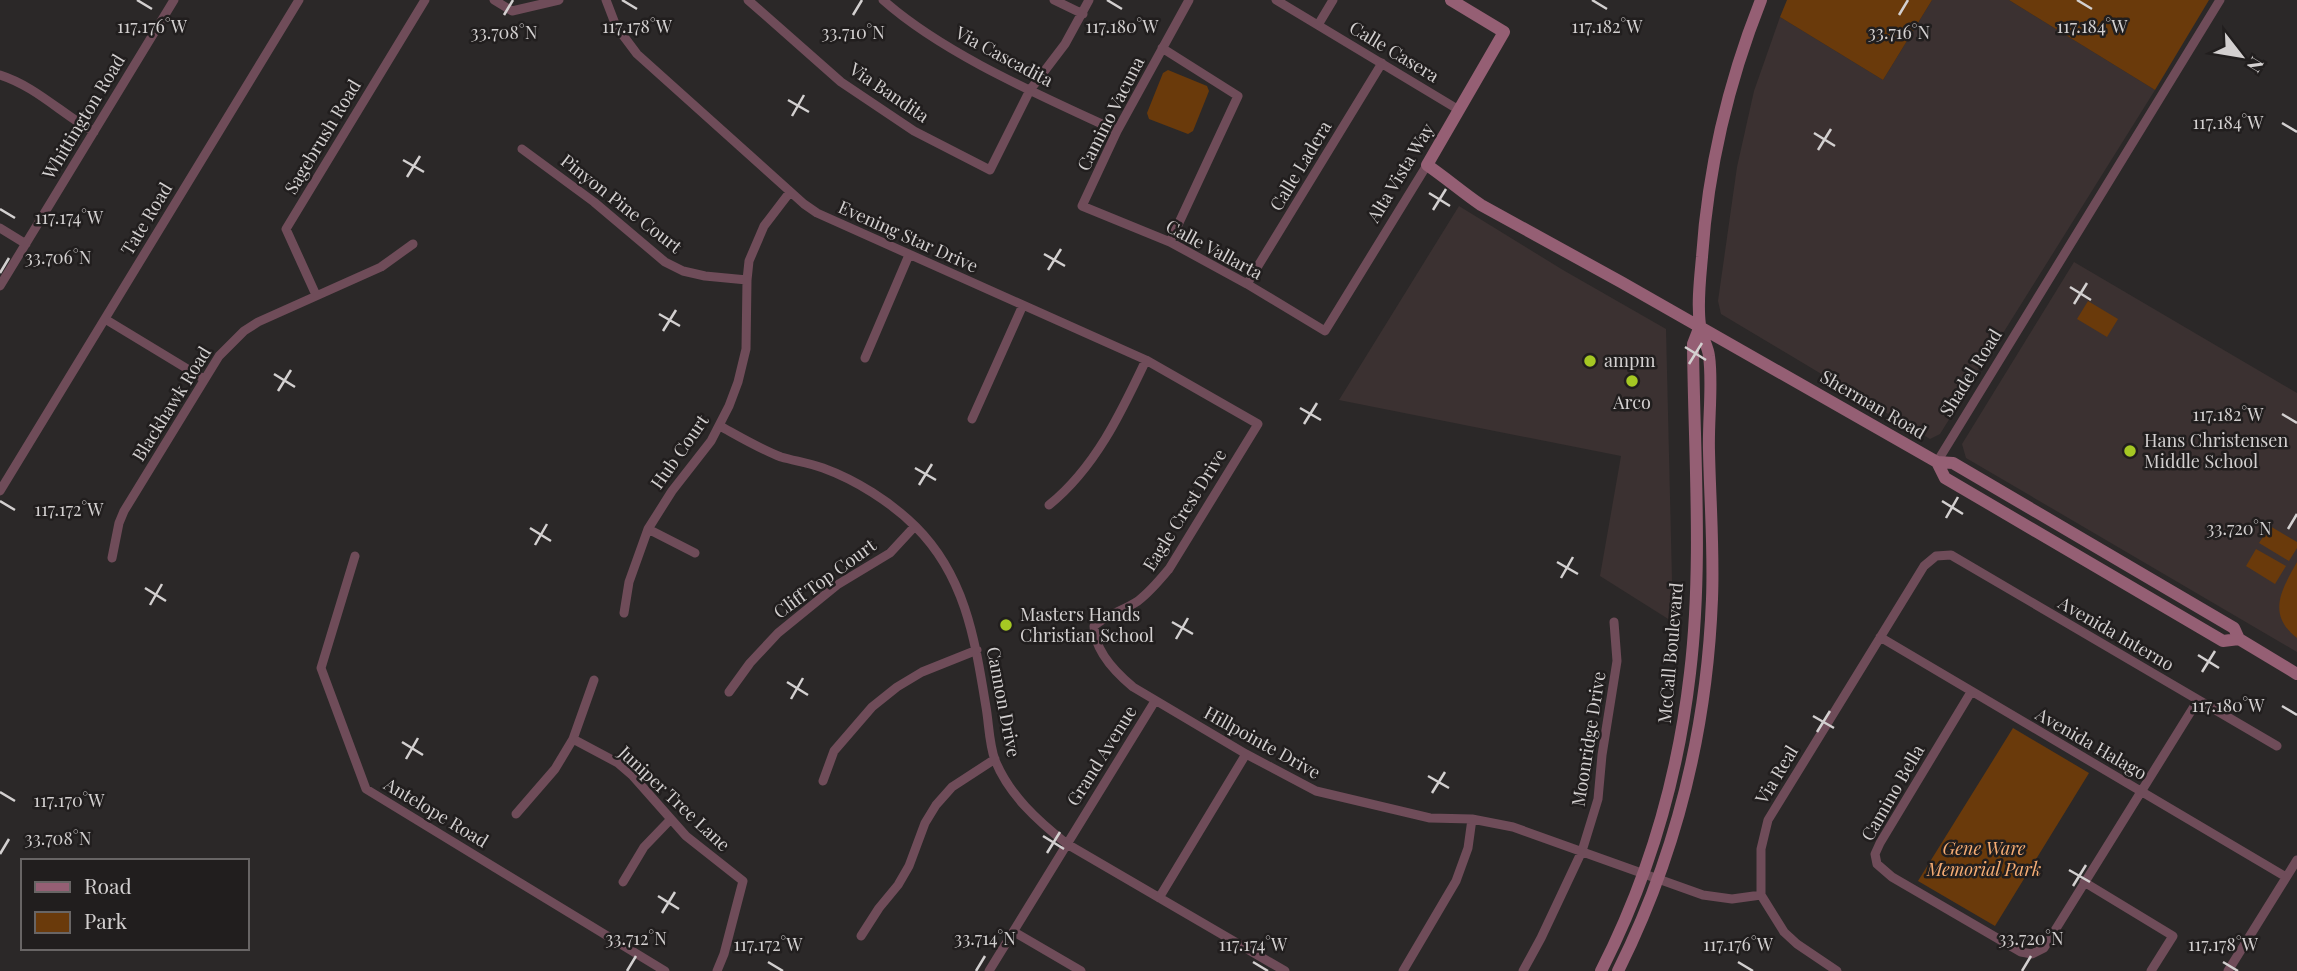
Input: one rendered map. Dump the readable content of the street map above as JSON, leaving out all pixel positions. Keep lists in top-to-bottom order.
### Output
{
  "streets": {
    "main road": ["Alta Vista Way", "Sherman Road", "McCall Boulevard"],
    "street": [
      "Calle Casera",
      "Via Cascadita",
      "Via Bandita",
      "Camino Vacuna",
      "Whittington Road",
      "Sagebrush Road",
      "Calle Ladera",
      "Pinyon Pine Court",
      "Tate Road",
      "Evening Star Drive",
      "Calle Vallarta",
      "Shadel Road",
      "Blackhawk Road",
      "Hub Court",
      "Eagle Crest Drive",
      "Cliff Top Court",
      "Avenida Interno",
      "Cannon Drive",
      "Moonridge Drive",
      "Hillpointe Drive",
      "Avenida Halago",
      "Grand Avenue",
      "Via Real",
      "Camino Bella",
      "Juniper Tree Lane",
      "Antelope Road"
    ]
  },
  "crossings": [
    ["Calle Casera", "Calle Ladera"],
    ["Calle Casera", "Alta Vista Way"],
    ["Via Cascadita", "Via Bandita"],
    ["Via Cascadita", "Camino Vacuna"],
    ["Camino Vacuna", "Calle Vallarta"],
    ["Sagebrush Road", "Blackhawk Road"],
    ["Calle Ladera", "Calle Vallarta"],
    ["Alta Vista Way", "Calle Vallarta"],
    ["Alta Vista Way", "Sherman Road"],
    ["Pinyon Pine Court", "Hub Court"],
    ["Evening Star Drive", "Hub Court"],
    ["Evening Star Drive", "Eagle Crest Drive"],
    ["Shadel Road", "Sherman Road"],
    ["Sherman Road", "McCall Boulevard"],
    ["Hub Court", "Cannon Drive"],
    ["Eagle Crest Drive", "Hillpointe Drive"],
    ["Cliff Top Court", "Cannon Drive"],
    ["Avenida Interno", "Via Real"],
    ["McCall Boulevard", "Hillpointe Drive"],
    ["Cannon Drive", "Grand Avenue"],
    ["Moonridge Drive", "Hillpointe Drive"],
    ["Hillpointe Drive", "Grand Avenue"],
    ["Hillpointe Drive", "Via Real"],
    ["Avenida Halago", "Via Real"],
    ["Avenida Halago", "Camino Bella"]
  ],
  "parks": ["Gene Ware Memorial Park"],
  "places": [
    "ampm",
    "Arco",
    "Hans Christensen Middle School",
    "Masters Hands Christian School"
  ],
  "legend": ["Road", "Park"],
  "north": "bottom right",
  "coordinates": [
    "117.176°W",
    "117.178°W",
    "117.180°W",
    "117.184°W",
    "117.182°W",
    "33.710°N",
    "33.716°N",
    "33.708°N",
    "117.174°W",
    "33.706°N",
    "117.172°W",
    "33.720°N",
    "117.170°W",
    "33.712°N",
    "33.714°N"
  ]
}
